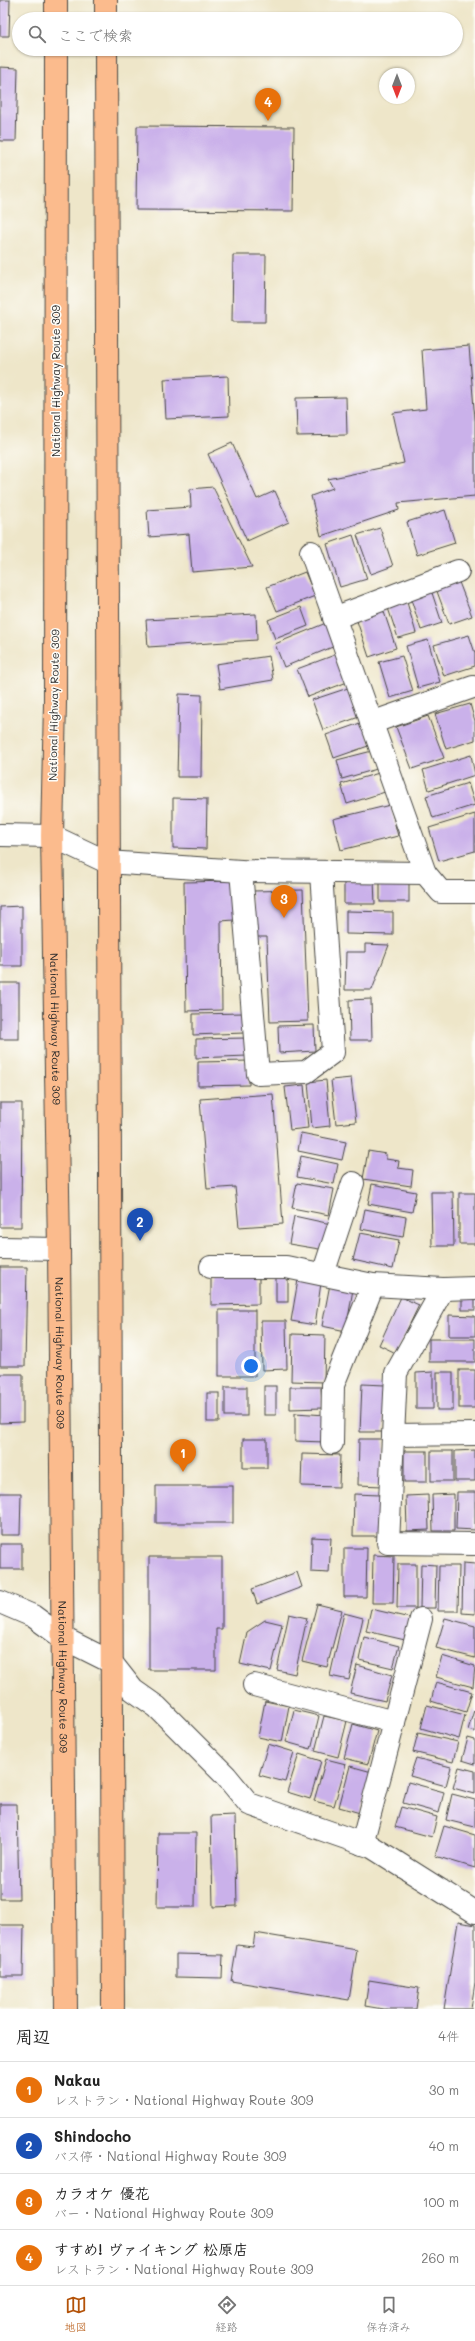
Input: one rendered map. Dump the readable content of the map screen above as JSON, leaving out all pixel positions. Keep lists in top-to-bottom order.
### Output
{
  "streets": {
    "highway": ["National Highway Route 309"]
  },
  "north": "bottom",
  "page": {
    "search": "ここで検索",
    "pins": [
      "4",
      "3",
      "2",
      "1"
    ],
    "heading": ["周辺", "4件"],
    "list": [
      {
        "mark": "1",
        "name": "Nakau",
        "note": "レストラン · National Highway Route 309",
        "value": "30 m"
      },
      {
        "mark": "2",
        "name": "Shindocho",
        "note": "バス停 · National Highway Route 309",
        "value": "40 m"
      },
      {
        "mark": "3",
        "name": "カラオケ 優花",
        "note": "バー · National Highway Route 309",
        "value": "100 m"
      },
      {
        "mark": "4",
        "name": "すすめ! ヴァイキング 松原店",
        "note": "レストラン · National Highway Route 309",
        "value": "260 m"
      }
    ],
    "nav": ["地図", "経路", "保存済み"]
  }
}
